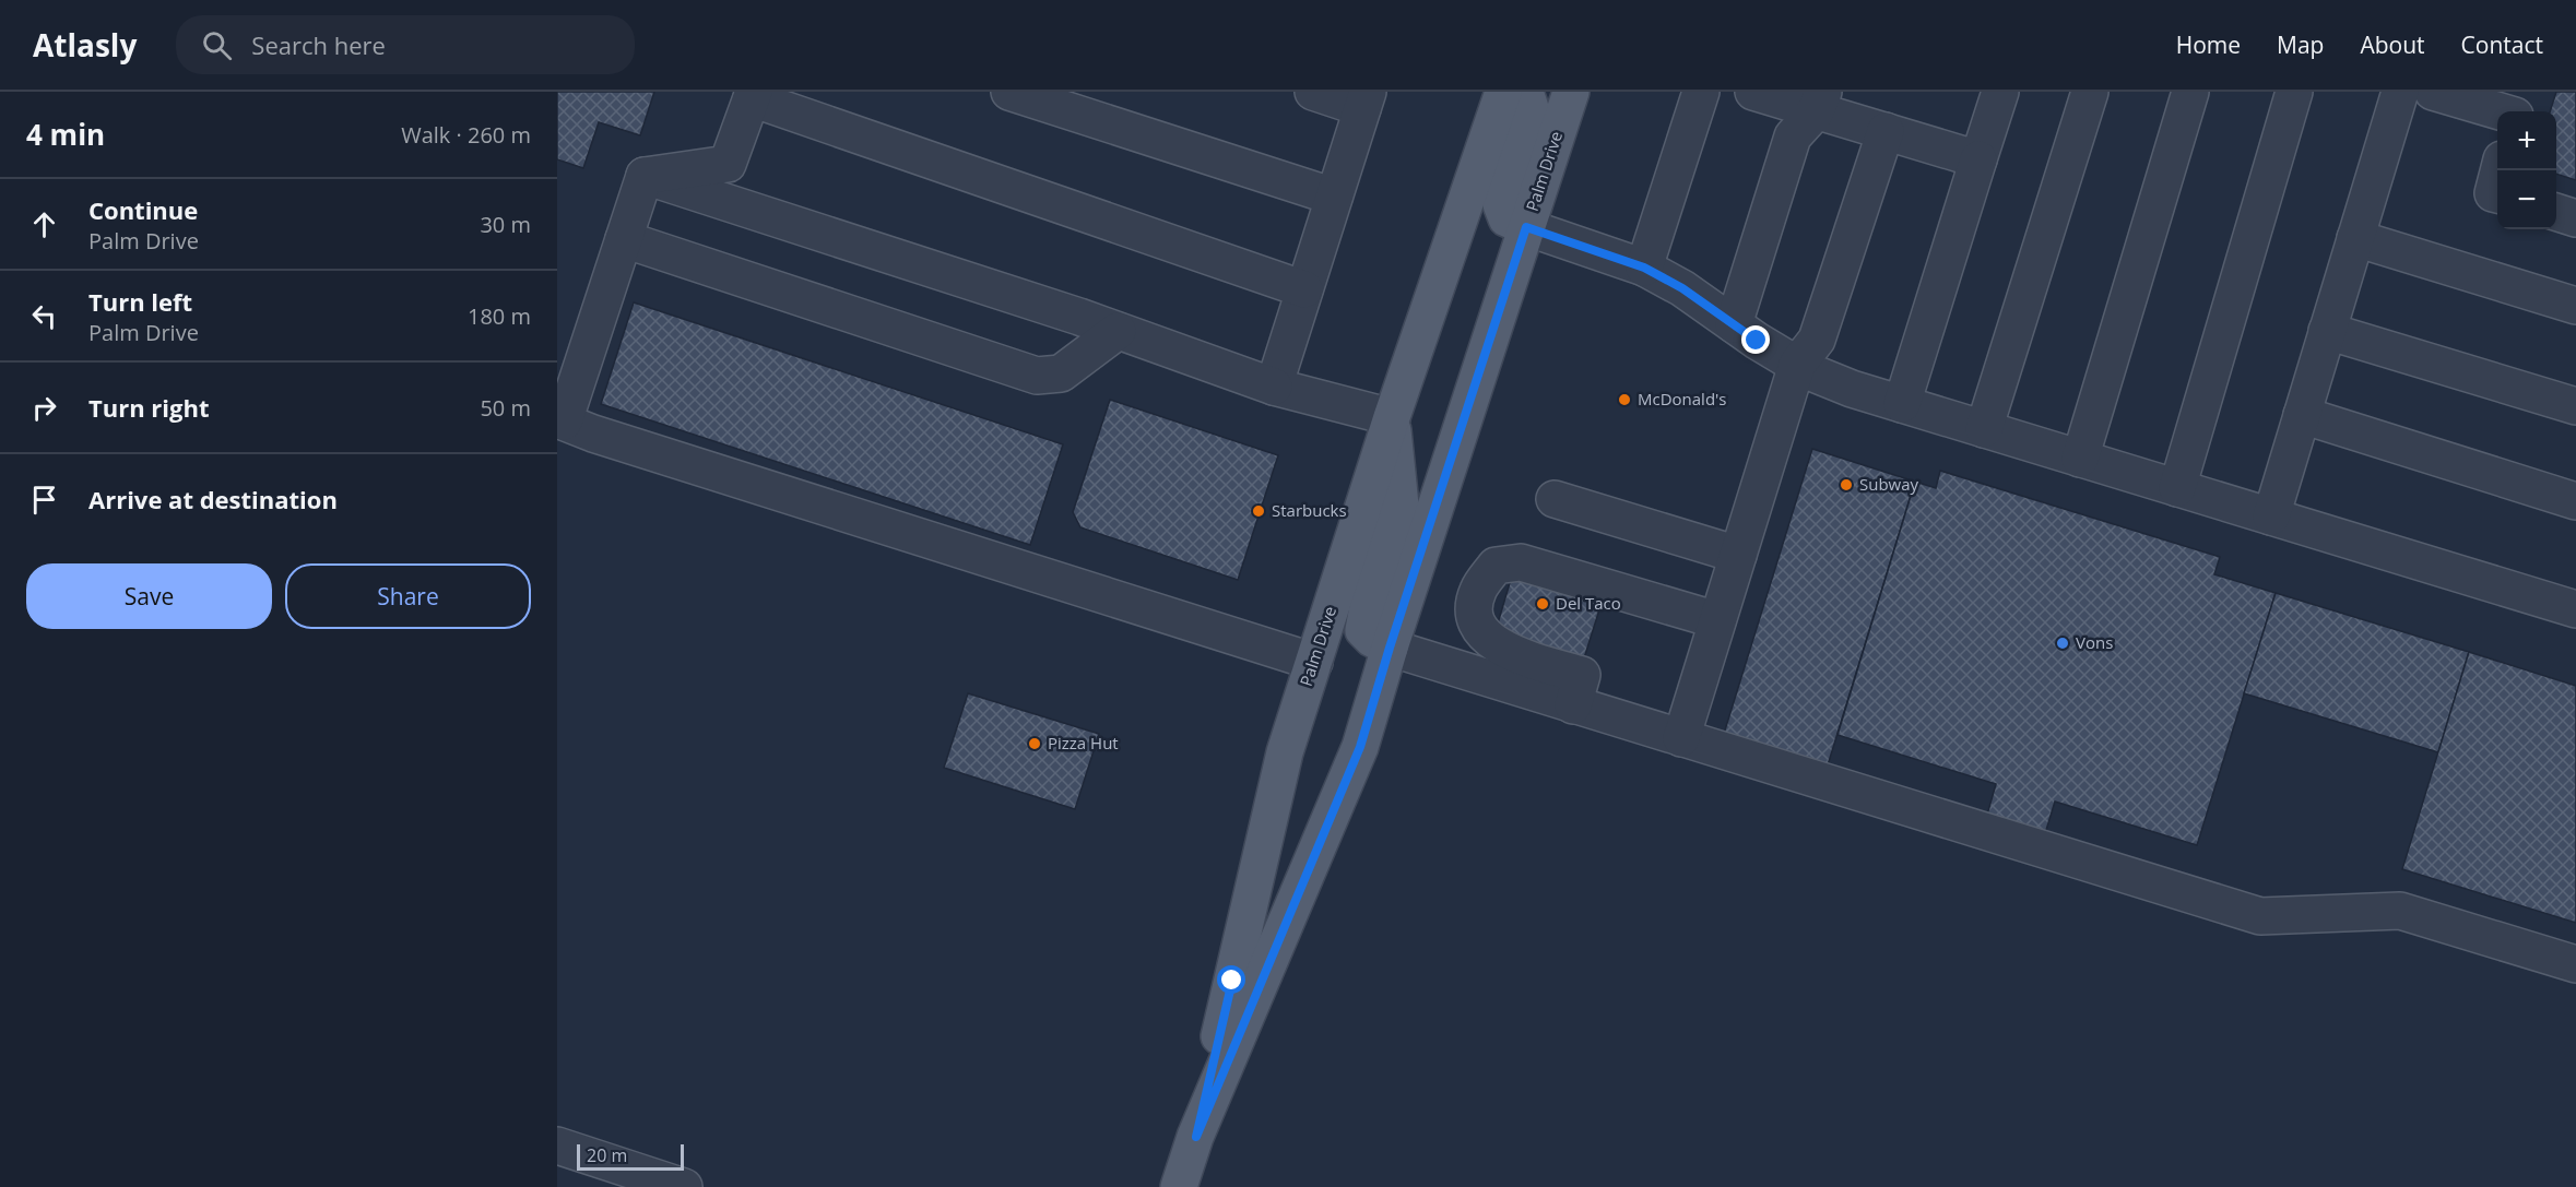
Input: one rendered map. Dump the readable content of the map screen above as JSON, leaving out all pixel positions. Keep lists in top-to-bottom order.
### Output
{
  "streets": {
    "main road": ["Palm Drive"]
  },
  "places": [
    "McDonald's",
    "Subway",
    "Starbucks",
    "Del Taco",
    "Vons",
    "Pizza Hut"
  ],
  "scale_bar": "20 m",
  "page": {
    "header": "Atlasly",
    "search": "Search here",
    "nav": [
      "Home",
      "Map",
      "About",
      "Contact"
    ],
    "heading": ["4 min", "Walk · 260 m"],
    "map_buttons": ["+", "−"],
    "list": [
      ["Continue", "Palm Drive", "30 m"],
      ["Turn left", "Palm Drive", "180 m"],
      ["Turn right", "50 m"],
      "Arrive at destination"
    ],
    "buttons": ["Save", "Share"],
    "scale": "20 m"
  }
}
